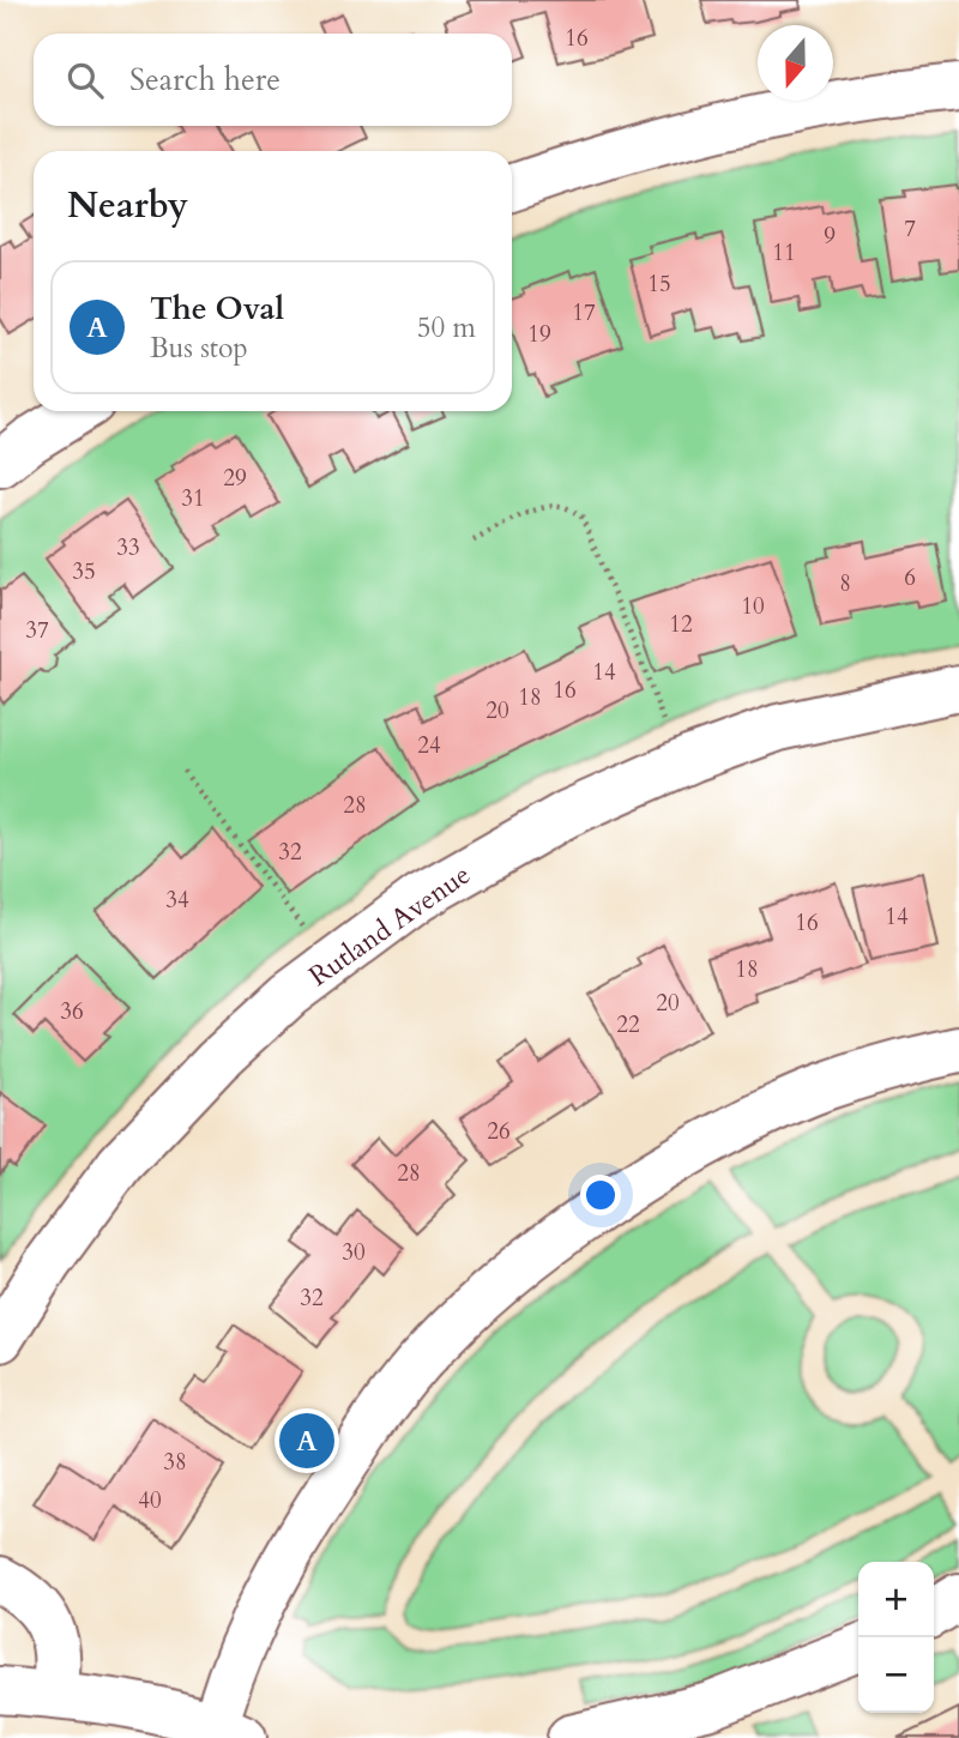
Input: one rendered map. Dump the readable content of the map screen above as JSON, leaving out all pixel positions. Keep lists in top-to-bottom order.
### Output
{
  "streets": {
    "street": ["Rutland Avenue"]
  },
  "house_numbers": [
    "16",
    "7",
    "9",
    "11",
    "15",
    "17",
    "19",
    "29",
    "31",
    "33",
    "35",
    "6",
    "8",
    "10",
    "12",
    "37",
    "14",
    "16",
    "18",
    "20",
    "24",
    "28",
    "32",
    "34",
    "14",
    "16",
    "18",
    "20",
    "36",
    "22",
    "26",
    "28",
    "30",
    "32",
    "38",
    "40"
  ],
  "north": "bottom",
  "page": {
    "search": "Search here",
    "heading": "Nearby",
    "list": [
      {
        "mark": "A",
        "name": "The Oval",
        "note": "Bus stop",
        "value": "50 m"
      }
    ],
    "pins": "A",
    "map_buttons": ["+", "−"]
  }
}
